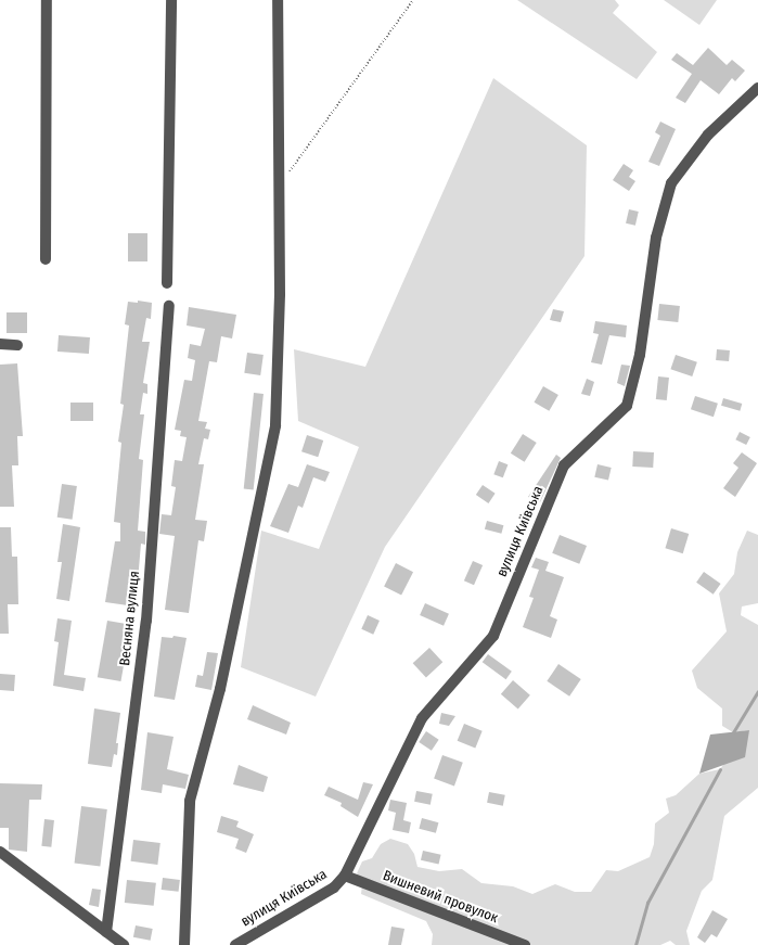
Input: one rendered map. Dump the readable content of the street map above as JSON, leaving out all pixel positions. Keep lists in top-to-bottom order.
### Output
{
  "streets": {
    "street": ["вулиця Київська", "Весняна вулиця", "Вишневий провулок"]
  },
  "crossings": [
    ["вулиця Київська", "Вишневий провулок"]
  ]
}
